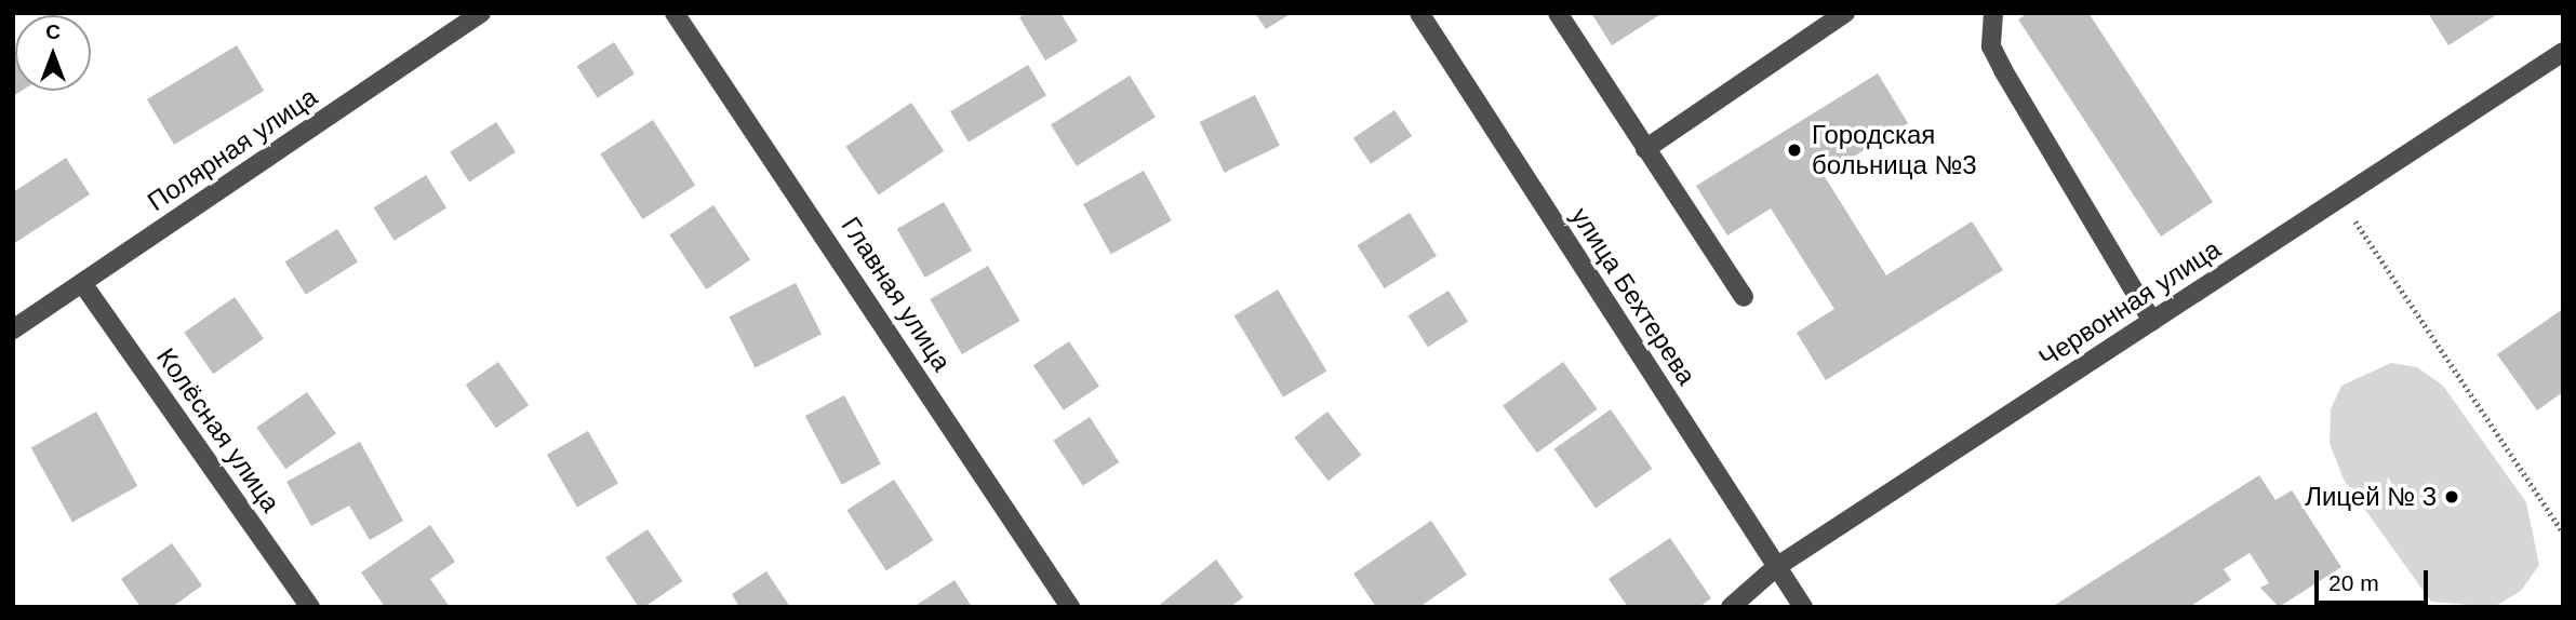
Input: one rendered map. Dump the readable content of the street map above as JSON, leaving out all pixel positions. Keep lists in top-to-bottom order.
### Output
{
  "streets": {
    "street": [
      "Полярная улица",
      "Главная улица",
      "улица Бехтерева",
      "Червонная улица",
      "Колёсная улица"
    ]
  },
  "crossings": [
    ["Полярная улица", "Колёсная улица"],
    ["улица Бехтерева", "Червонная улица"]
  ],
  "places": ["Городская больница №3", "Лицей № 3"],
  "scale_bar": "20 m",
  "north": "top"
}
